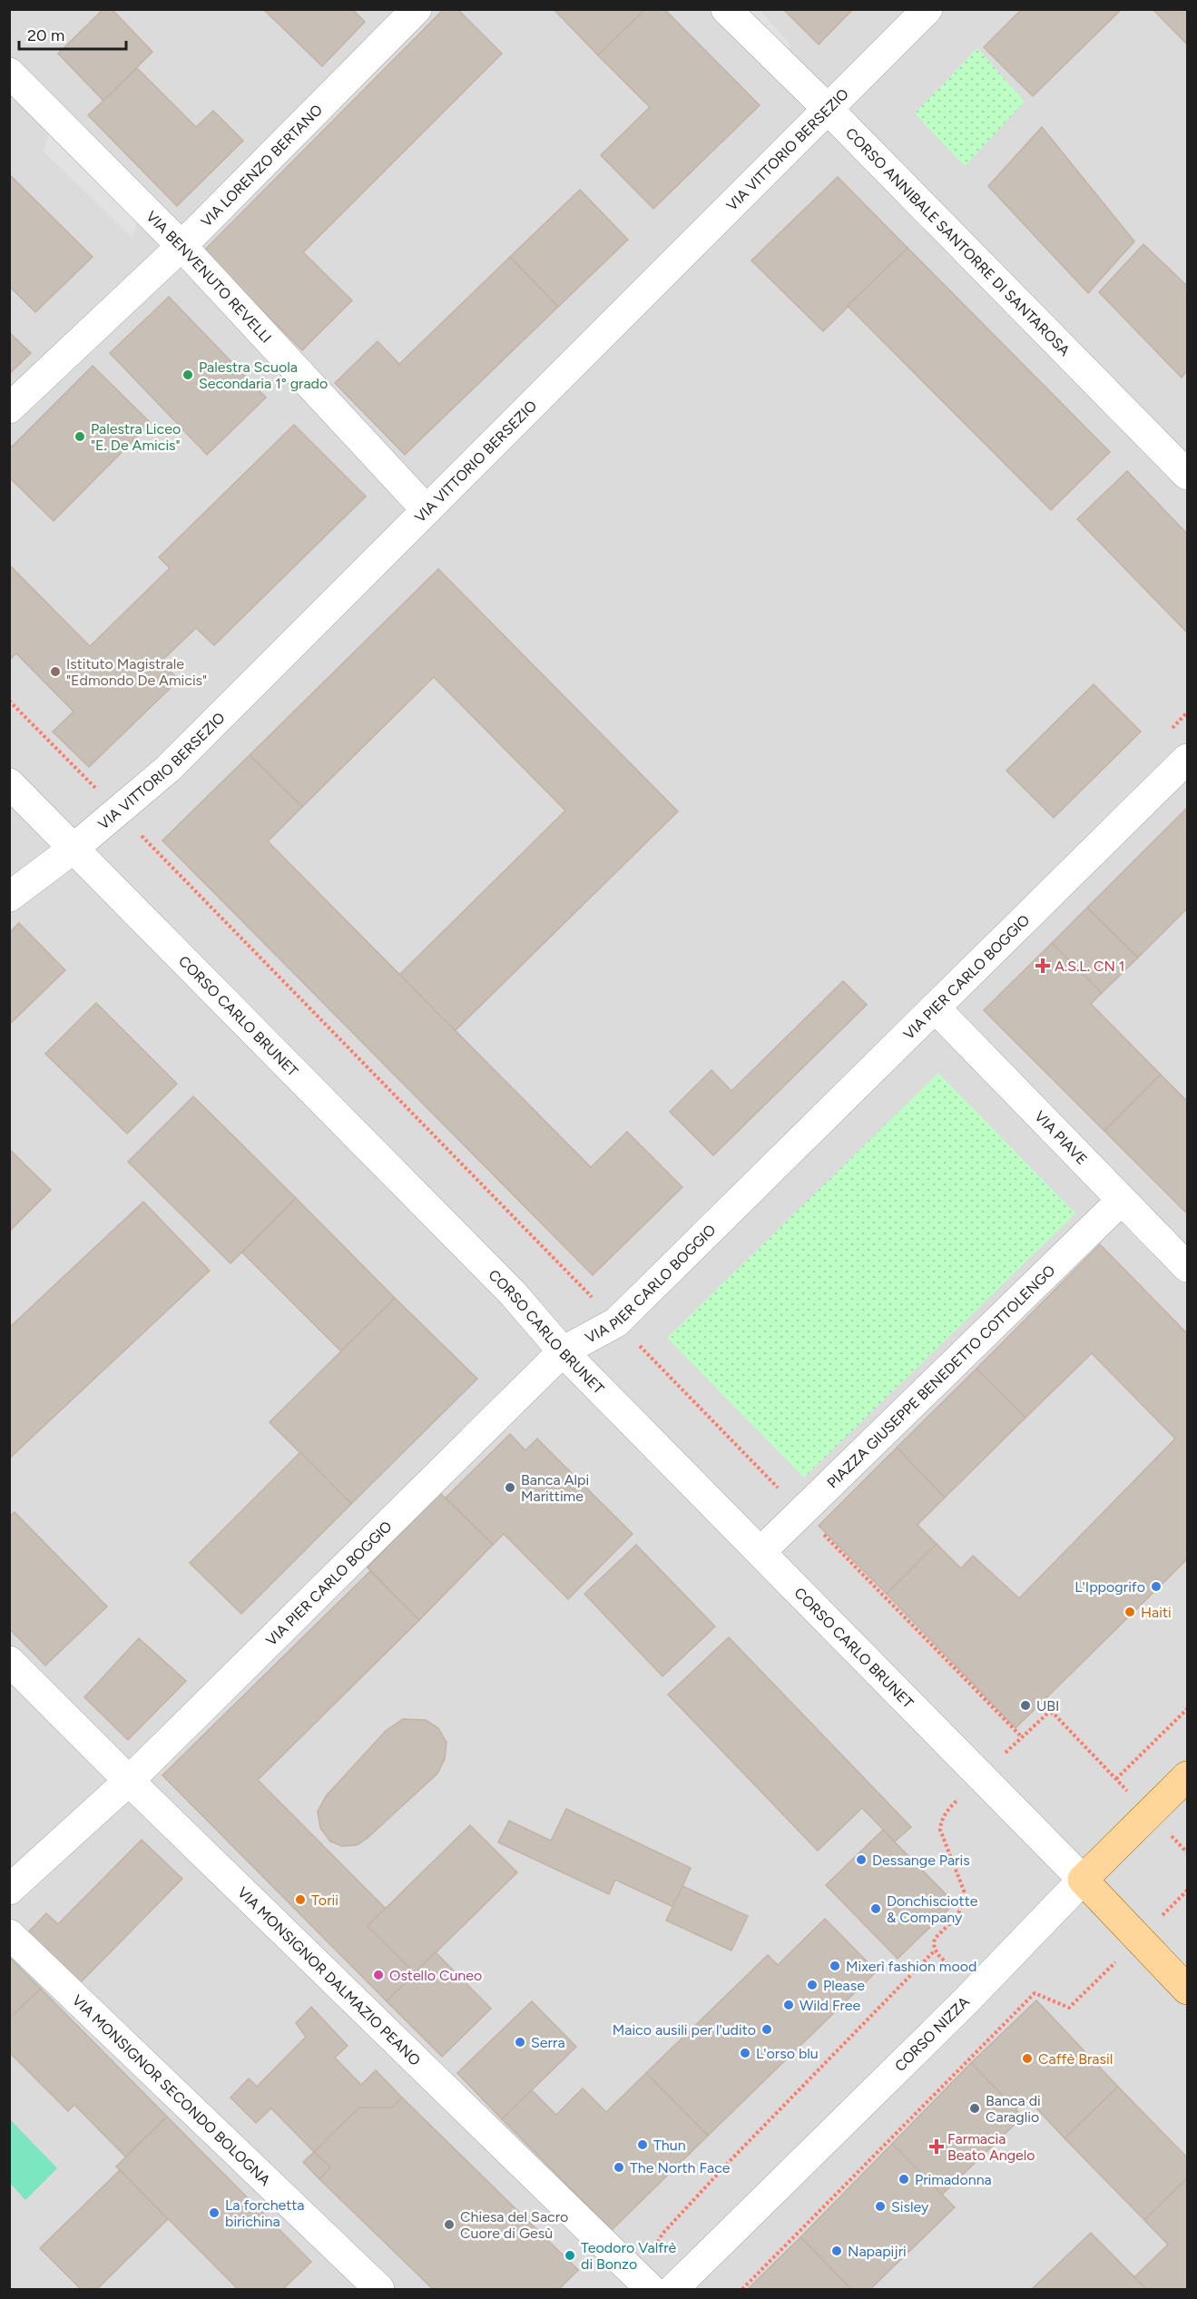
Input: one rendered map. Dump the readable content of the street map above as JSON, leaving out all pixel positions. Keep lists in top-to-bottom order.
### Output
{
  "streets": {
    "main road": ["CORSO NIZZA"],
    "street": [
      "VIA VITTORIO BERSEZIO",
      "VIA LORENZO BERTANO",
      "CORSO ANNIBALE SANTORRE DI SANTAROSA",
      "VIA BENVENUTO REVELLI",
      "VIA PIER CARLO BOGGIO",
      "CORSO CARLO BRUNET",
      "VIA PIAVE",
      "PIAZZA GIUSEPPE BENEDETTO COTTOLENGO",
      "VIA MONSIGNOR DALMAZIO PEANO",
      "VIA MONSIGNOR SECONDO BOLOGNA"
    ]
  },
  "crossings": [
    ["VIA VITTORIO BERSEZIO", "CORSO ANNIBALE SANTORRE DI SANTAROSA"],
    ["VIA VITTORIO BERSEZIO", "VIA BENVENUTO REVELLI"],
    ["VIA VITTORIO BERSEZIO", "CORSO CARLO BRUNET"],
    ["VIA LORENZO BERTANO", "VIA BENVENUTO REVELLI"],
    ["VIA PIER CARLO BOGGIO", "CORSO CARLO BRUNET"],
    ["VIA PIER CARLO BOGGIO", "VIA PIAVE"],
    ["VIA PIER CARLO BOGGIO", "VIA MONSIGNOR DALMAZIO PEANO"],
    ["CORSO CARLO BRUNET", "PIAZZA GIUSEPPE BENEDETTO COTTOLENGO"],
    ["CORSO CARLO BRUNET", "CORSO NIZZA"],
    ["VIA PIAVE", "PIAZZA GIUSEPPE BENEDETTO COTTOLENGO"]
  ],
  "places": {
    "other": [
      "Palestra Scuola Secondaria 1° grado",
      "Palestra Liceo \"E. De Amicis\"",
      "Istituto Magistrale \"Edmondo De Amicis\"",
      "Banca Alpi Marittime",
      "L'Ippogrifo",
      "Haiti",
      "UBI",
      "Dessange Paris",
      "Torii",
      "Donchisciotte & Company",
      "Mixerì fashion mood",
      "Ostello Cuneo",
      "Please",
      "Wild Free",
      "Maico ausili per l'udito",
      "Serra",
      "L'orso blu",
      "Caffè Brasil",
      "Banca di Caraglio",
      "Thun",
      "The North Face",
      "Primadonna",
      "Sisley",
      "La forchetta birichina",
      "Chiesa del Sacro Cuore di Gesù",
      "Napapijri",
      "Teodoro Valfrè di Bonzo"
    ],
    "health": ["A.S.L. CN 1", "Farmacia Beato Angelo"]
  },
  "scale_bar": "20 m"
}
